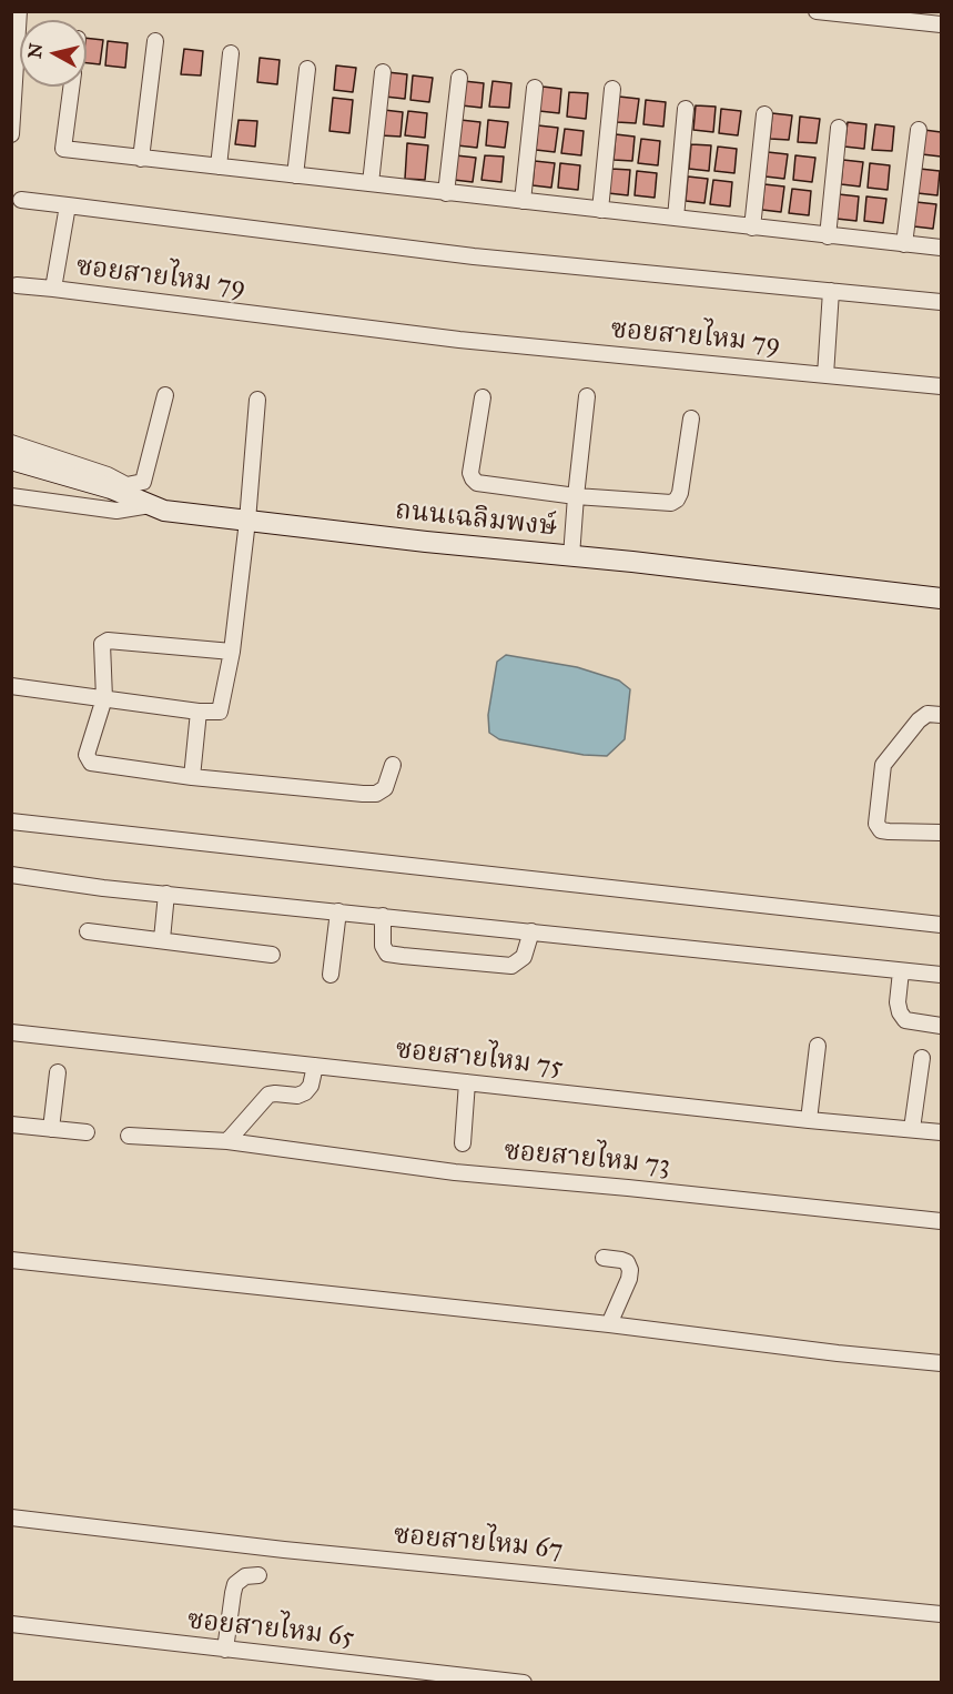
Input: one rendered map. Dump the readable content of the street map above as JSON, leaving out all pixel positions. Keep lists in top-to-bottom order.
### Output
{
  "streets": {
    "main road": ["ถนนเฉลิมพงษ์"],
    "street": [
      "ซอยสายไหม 79",
      "ซอยสายไหม 75",
      "ซอยสายไหม 73",
      "ซอยสายไหม 67",
      "ซอยสายไหม 65"
    ]
  },
  "north": "left"
}
